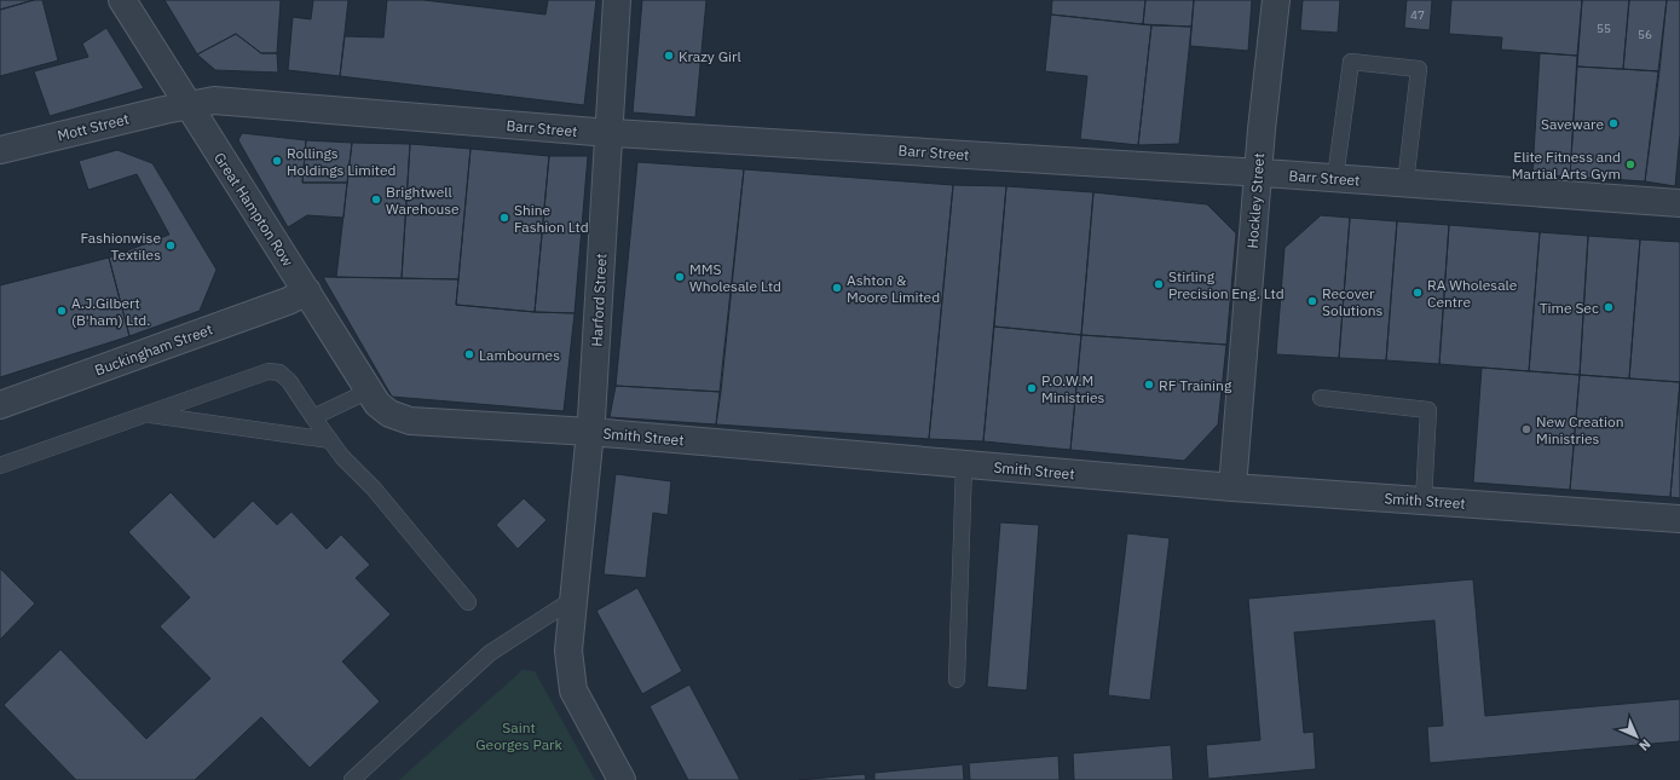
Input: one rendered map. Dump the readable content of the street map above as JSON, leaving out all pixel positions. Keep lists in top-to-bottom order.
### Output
{
  "streets": {
    "street": [
      "Mott Street",
      "Barr Street",
      "Hockley Street",
      "Great Hampton Row",
      "Harford Street",
      "Buckingham Street",
      "Smith Street"
    ]
  },
  "crossings": [
    ["Mott Street", "Barr Street"],
    ["Mott Street", "Great Hampton Row"],
    ["Barr Street", "Hockley Street"],
    ["Barr Street", "Great Hampton Row"],
    ["Barr Street", "Harford Street"],
    ["Hockley Street", "Smith Street"],
    ["Great Hampton Row", "Buckingham Street"],
    ["Great Hampton Row", "Smith Street"],
    ["Harford Street", "Smith Street"]
  ],
  "parks": ["Saint Georges Park"],
  "places": [
    "Krazy Girl",
    "Saveware",
    "Rollings Holdings Limited",
    "Elite Fitness and Martial Arts Gym",
    "Brightwell Warehouse",
    "Shine Fashion Ltd",
    "Fashionwise Textiles",
    "MMS Wholesale Ltd",
    "Stirling Precision Eng. Ltd",
    "Ashton & Moore Limited",
    "RA Wholesale Centre",
    "Recover Solutions",
    "Time Sec",
    "A.J.Gilbert (B'ham) Ltd.",
    "Lambournes",
    "RF Training",
    "P.O.W.M Ministries",
    "New Creation Ministries"
  ],
  "house_numbers": ["47", "55", "56"],
  "north": "bottom right"
}
